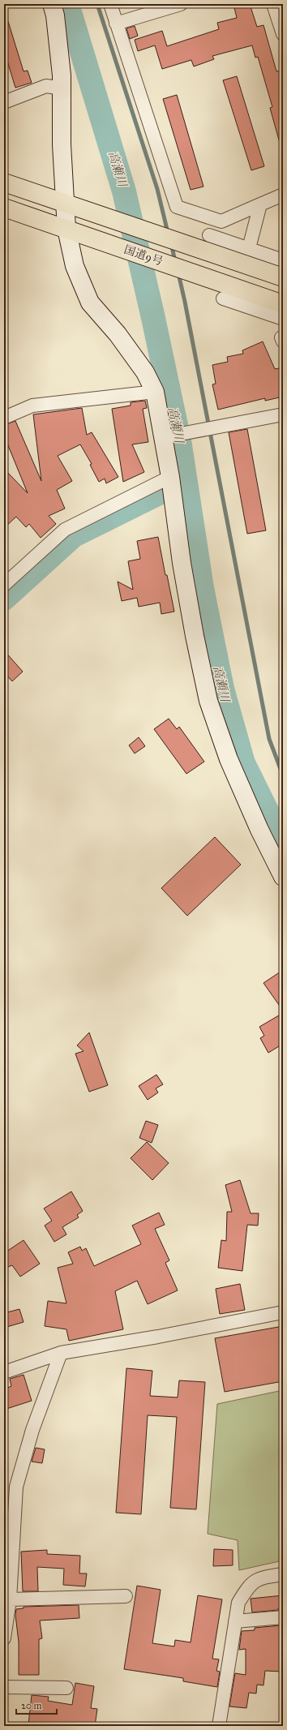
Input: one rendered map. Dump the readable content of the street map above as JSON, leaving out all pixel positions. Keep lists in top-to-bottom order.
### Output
{
  "streets": {
    "highway": ["国道9号"]
  },
  "water": ["高瀬川"],
  "scale_bar": "20 m"
}
